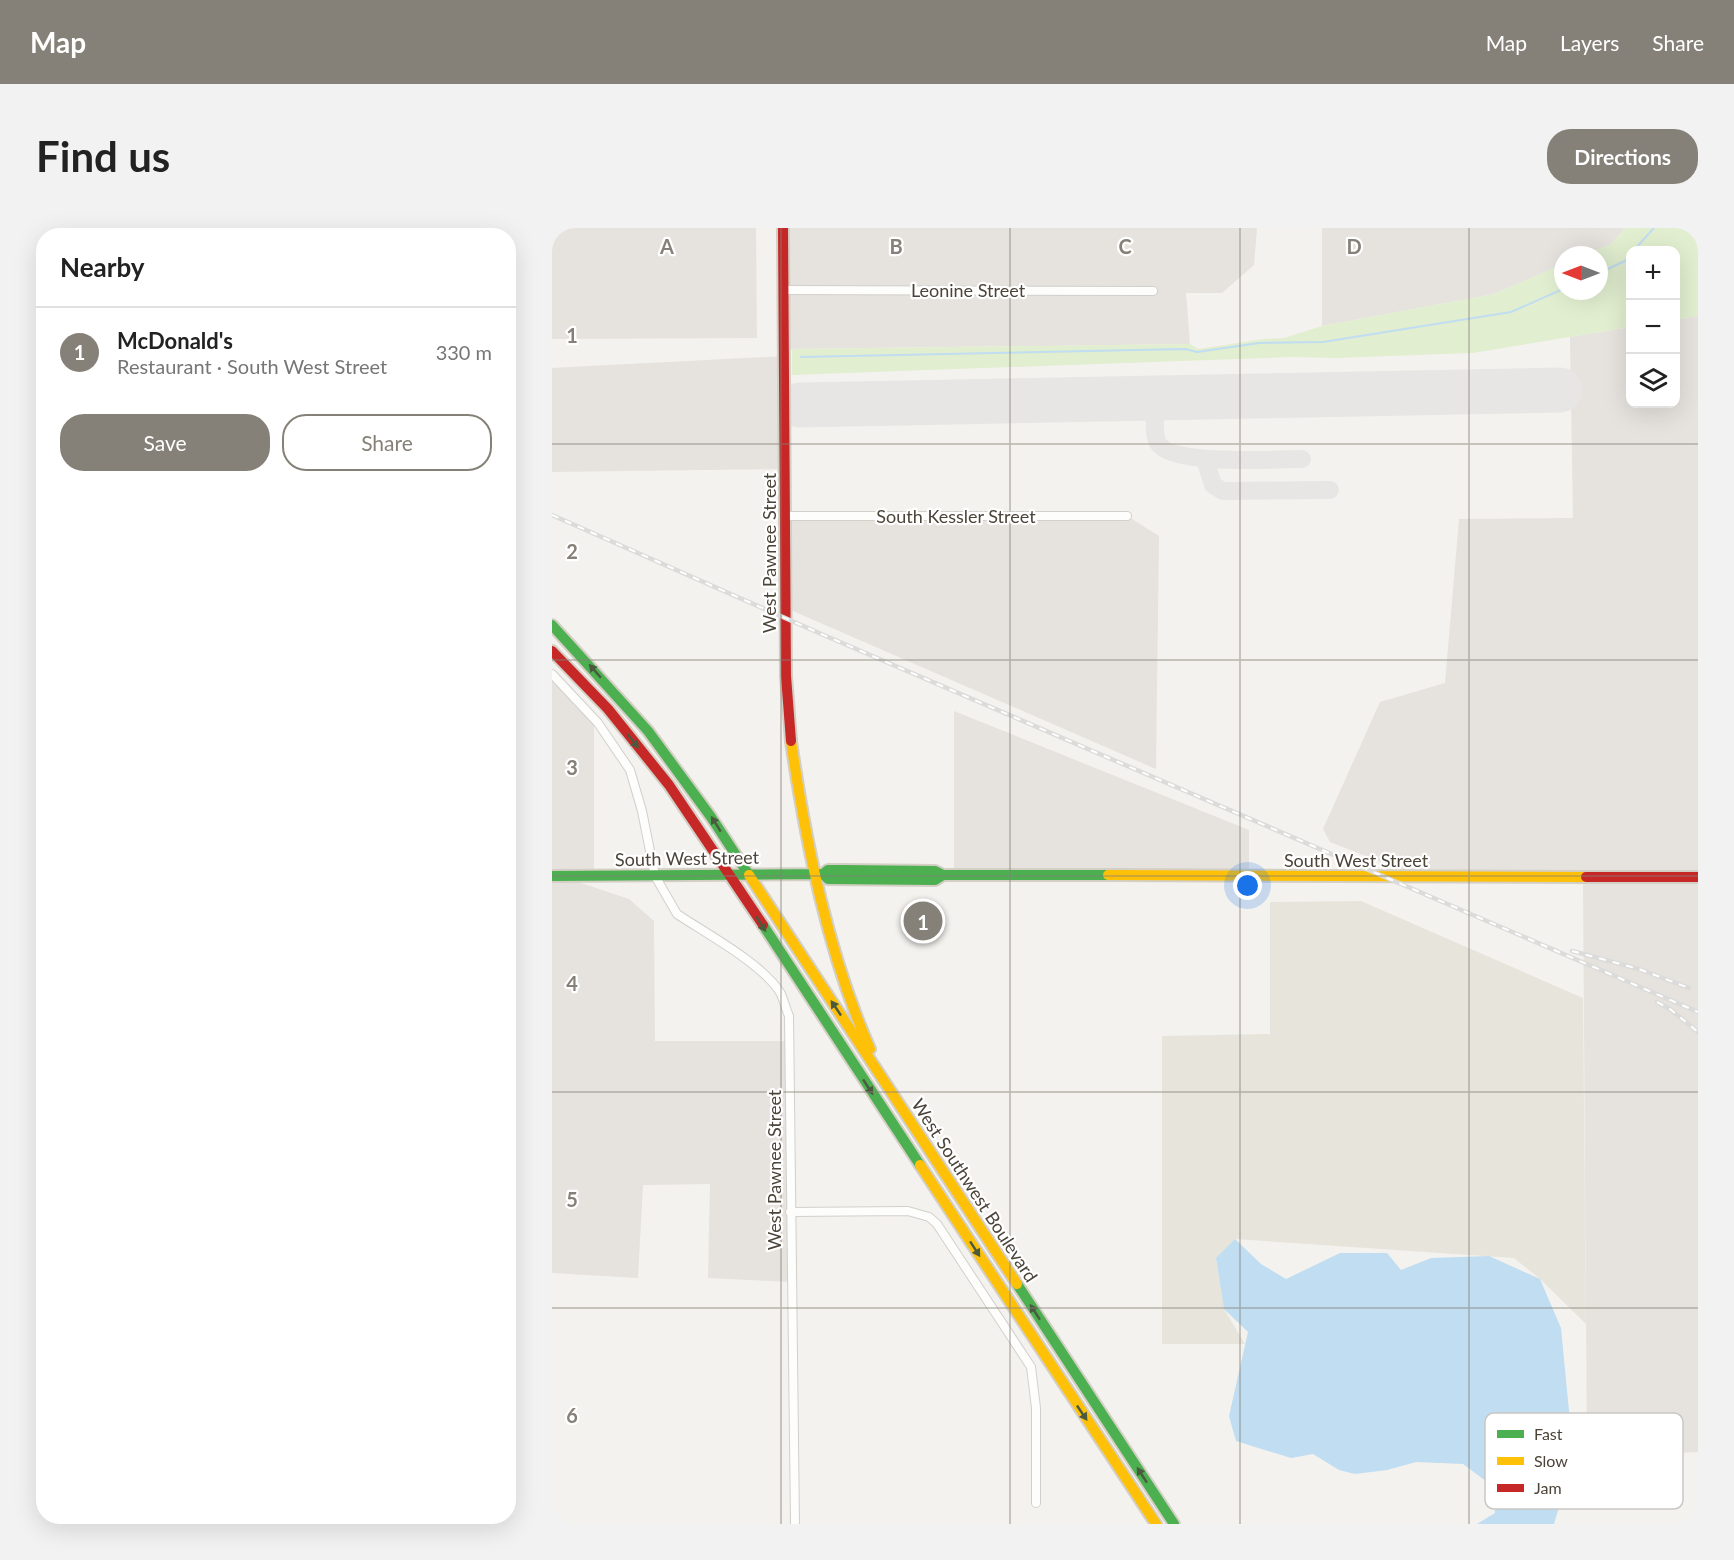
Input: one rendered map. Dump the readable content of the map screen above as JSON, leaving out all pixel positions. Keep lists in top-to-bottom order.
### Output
{
  "streets": {
    "main road": ["West Pawnee Street", "South West Street", "West Southwest Boulevard"],
    "street": ["Leonine Street", "South Kessler Street"]
  },
  "crossings": [
    ["Leonine Street", "West Pawnee Street"],
    ["South Kessler Street", "West Pawnee Street"],
    ["West Pawnee Street", "South West Street"],
    ["West Pawnee Street", "West Southwest Boulevard"],
    ["South West Street", "West Southwest Boulevard"]
  ],
  "legend": ["Fast", "Slow", "Jam"],
  "north": "left",
  "page": {
    "header": "Map",
    "nav": ["Map", "Layers", "Share"],
    "buttons": [
      "Directions",
      ["Save", "Share"]
    ],
    "title": "Find us",
    "heading": "Nearby",
    "map_buttons": ["+", "−"],
    "list": [
      {
        "mark": "1",
        "name": "McDonald's",
        "note": "Restaurant · South West Street",
        "value": "330 m"
      }
    ],
    "pins": "1"
  },
  "grid": {
    "columns": [
      "A",
      "B",
      "C",
      "D"
    ],
    "rows": [
      "1",
      "2",
      "3",
      "4",
      "5",
      "6"
    ]
  }
}
